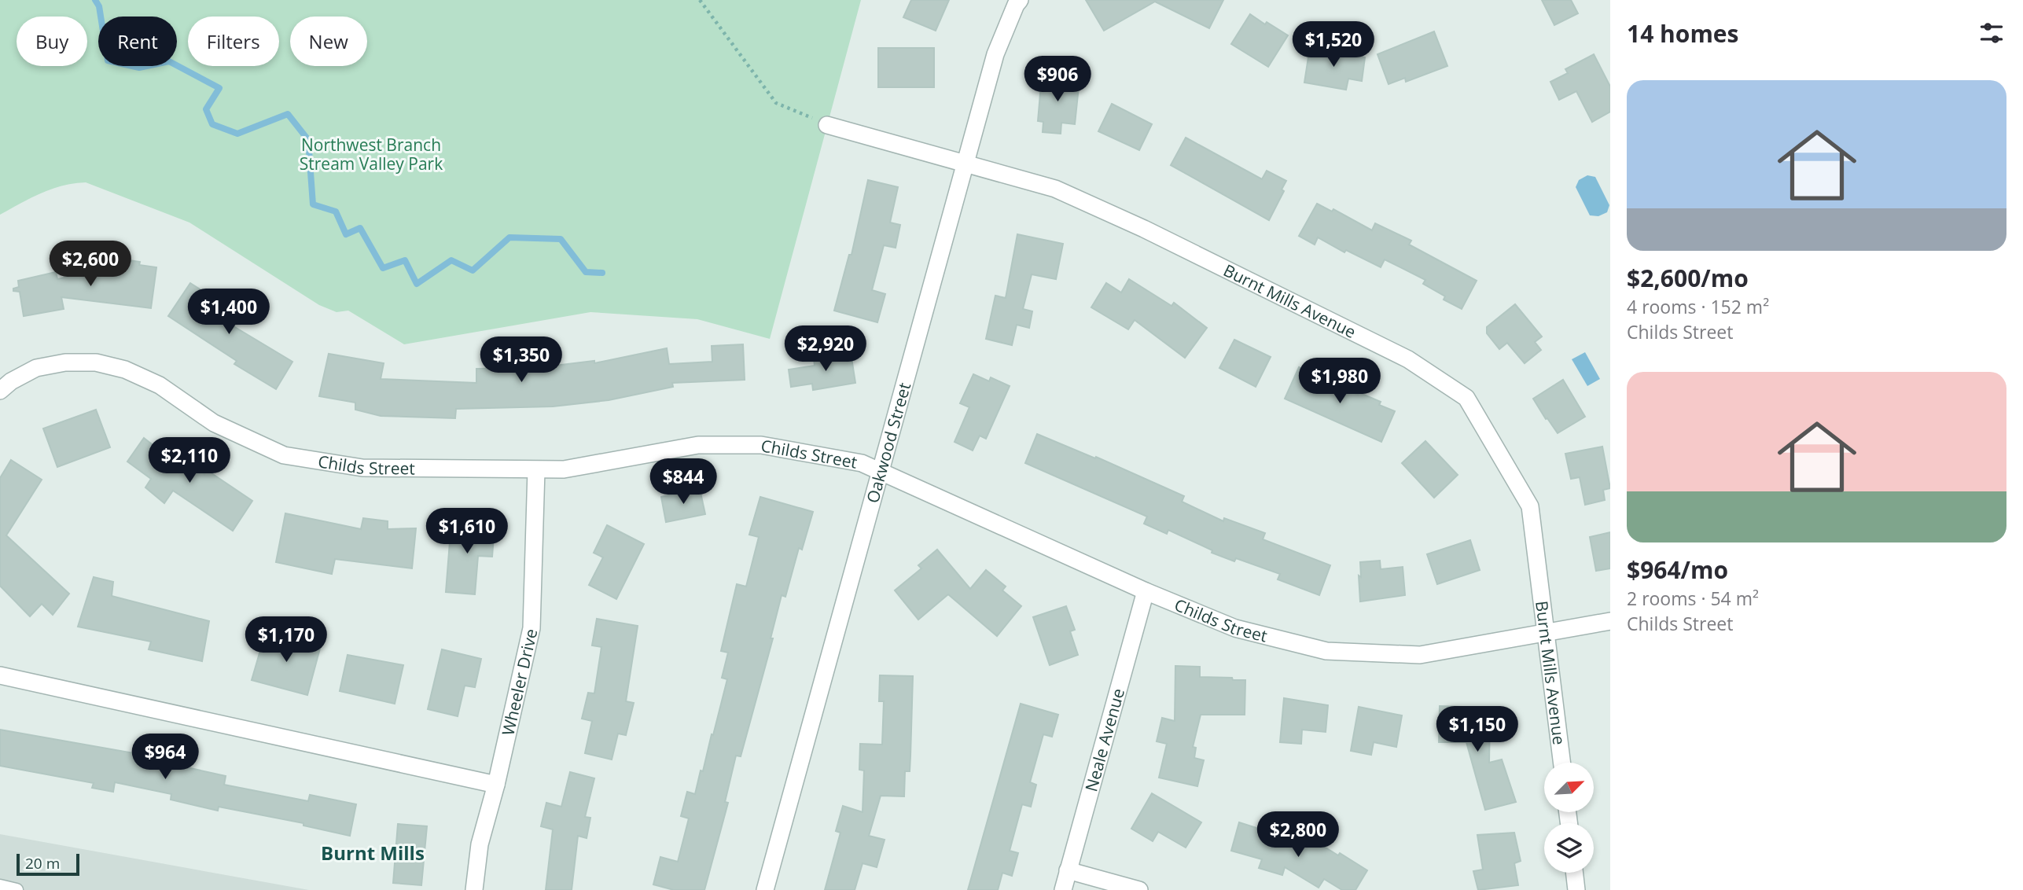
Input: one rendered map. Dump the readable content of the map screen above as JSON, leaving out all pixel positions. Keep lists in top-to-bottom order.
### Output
{
  "streets": {
    "street": [
      "Burnt Mills Avenue",
      "Oakwood Street",
      "Childs Street",
      "Wheeler Drive",
      "Neale Avenue"
    ]
  },
  "crossings": [
    ["Burnt Mills Avenue", "Oakwood Street"],
    ["Burnt Mills Avenue", "Childs Street"],
    ["Oakwood Street", "Childs Street"],
    ["Childs Street", "Wheeler Drive"],
    ["Childs Street", "Neale Avenue"]
  ],
  "districts": ["Burnt Mills"],
  "parks": ["Northwest Branch Stream Valley Park"],
  "scale_bar": "20 m",
  "north": "top right",
  "page": {
    "heading": "14 homes",
    "chip": [
      "Buy",
      "Rent",
      "Filters",
      "New"
    ],
    "price": [
      "$1,520",
      "$906",
      "$2,600",
      "$1,400",
      "$2,920",
      "$1,350",
      "$1,980",
      "$2,110",
      "$844",
      "$1,610",
      "$1,170",
      "$1,150",
      "$964",
      "$2,800"
    ],
    "list": [
      {
        "name": "$2,600/mo",
        "note": "4 rooms · 152 m² · Childs Street"
      },
      {
        "name": "$964/mo",
        "note": "2 rooms · 54 m² · Childs Street"
      }
    ],
    "scale": "20 m"
  }
}
